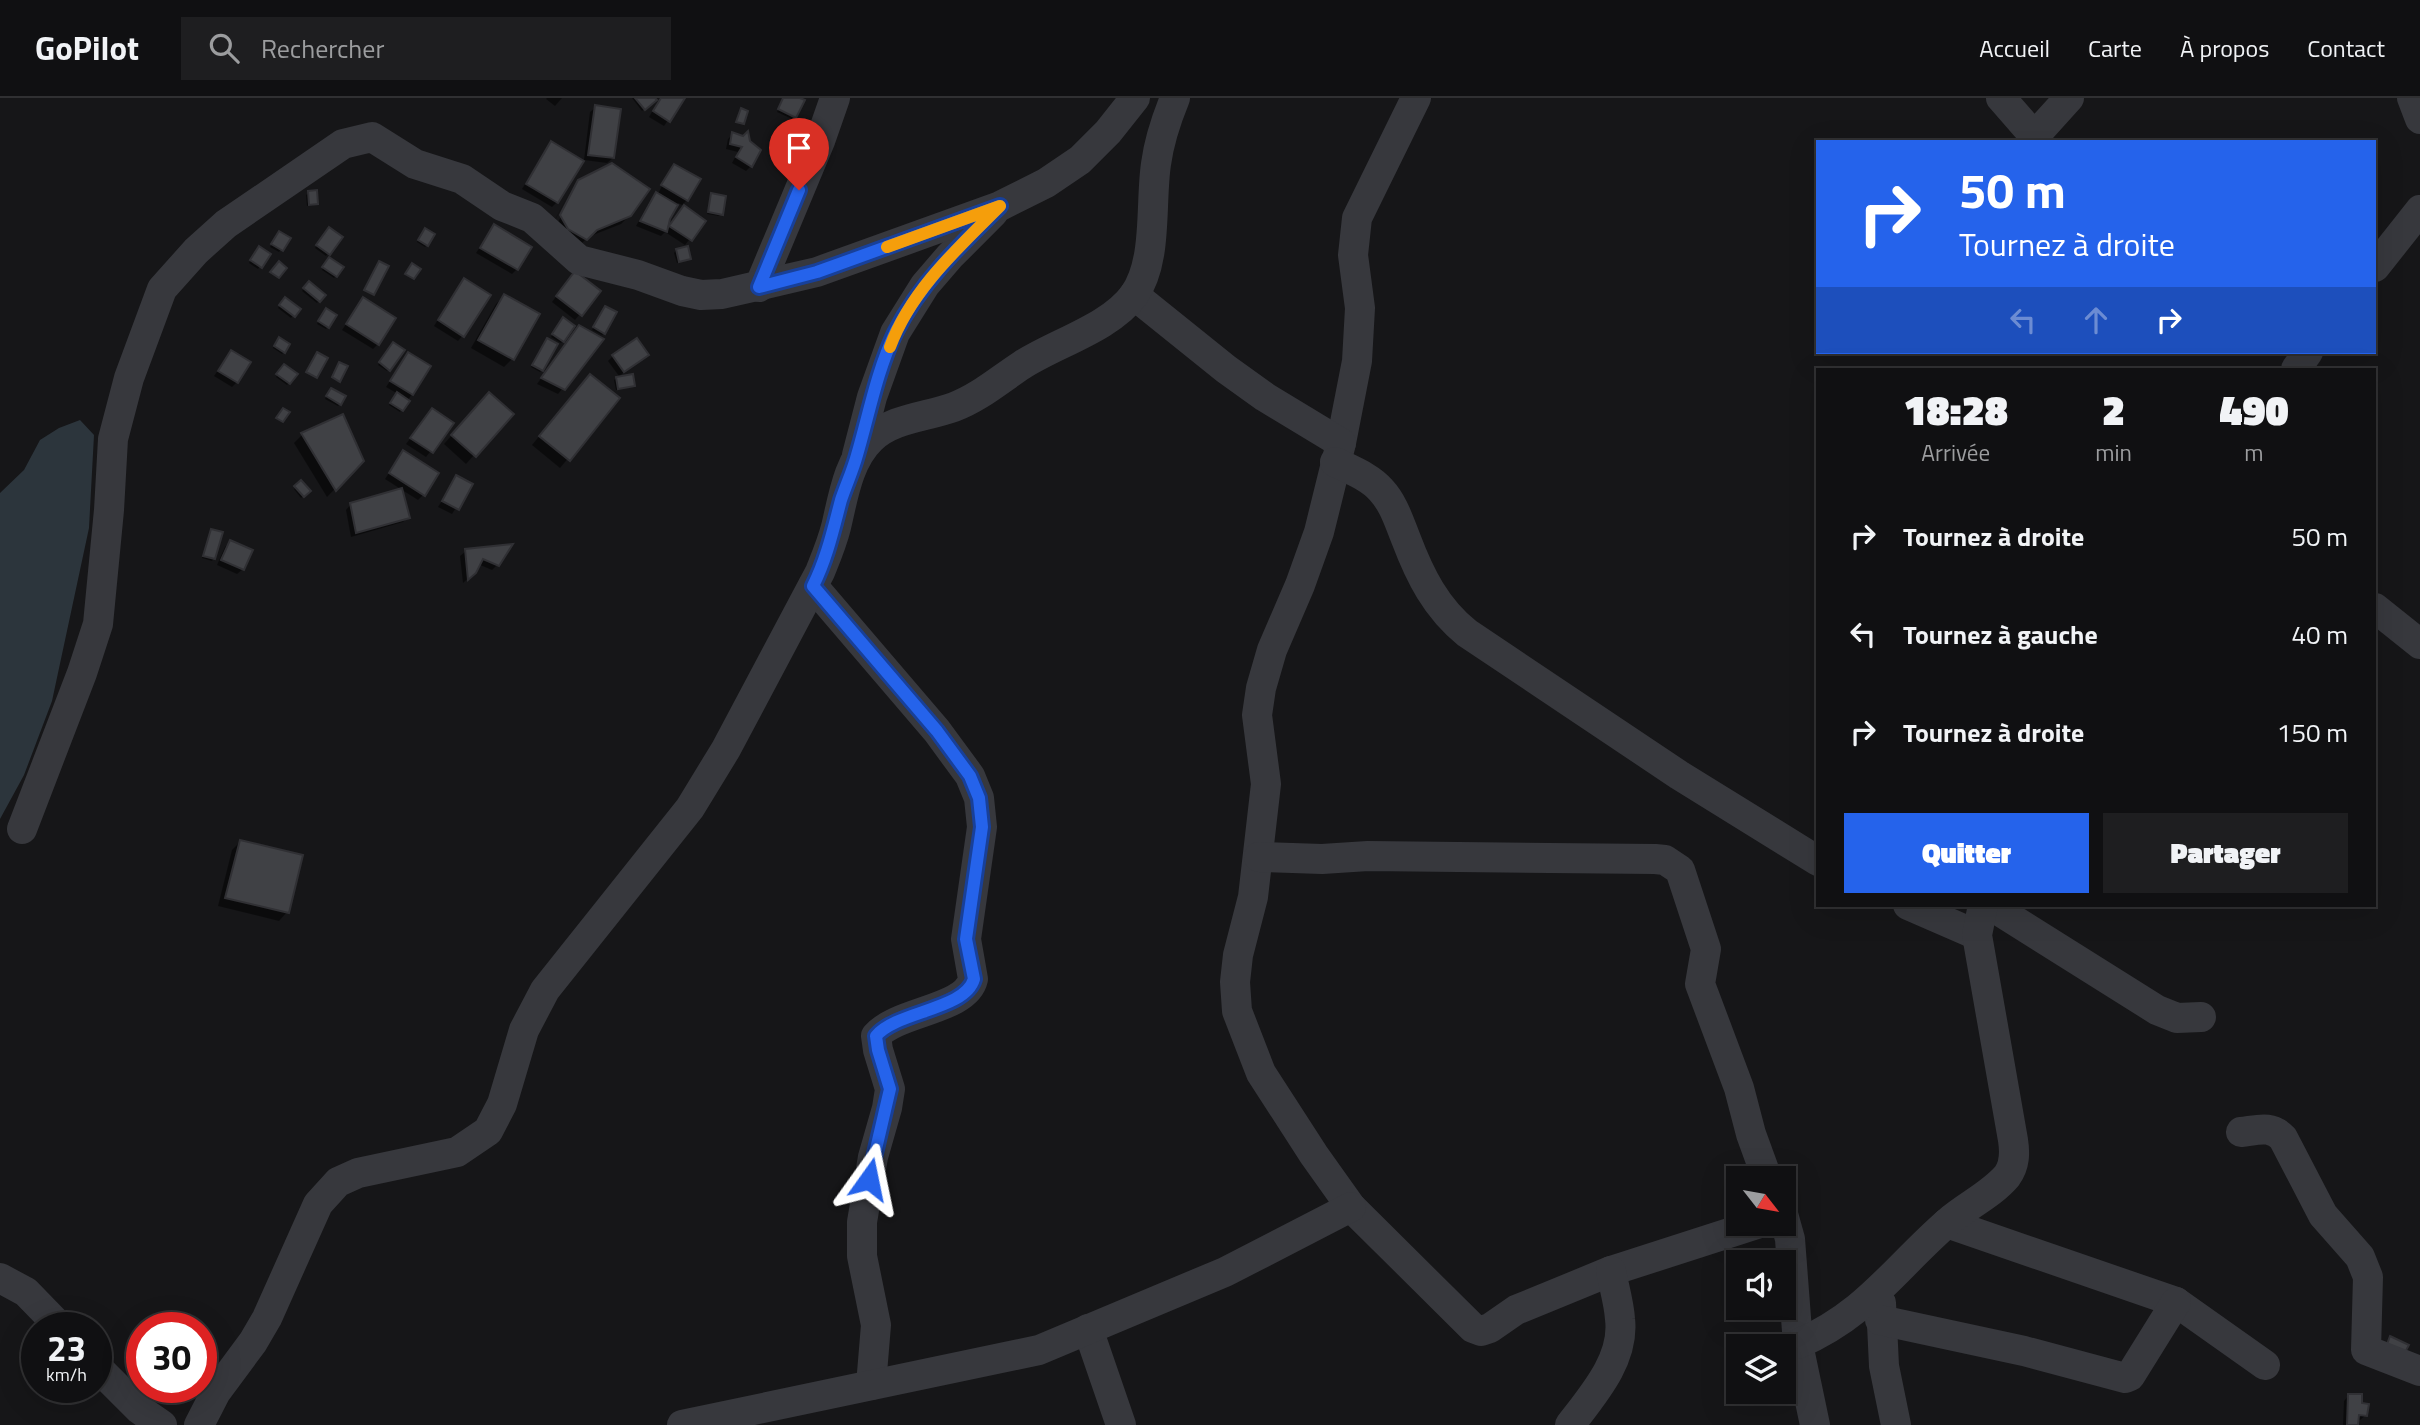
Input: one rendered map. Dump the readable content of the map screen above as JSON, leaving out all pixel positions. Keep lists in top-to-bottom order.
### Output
{
  "north": "bottom right",
  "page": {
    "header": "GoPilot",
    "search": "Rechercher",
    "nav": [
      "Accueil",
      "Carte",
      "À propos",
      "Contact"
    ],
    "turn": ["50 m", "Tournez à droite"],
    "eta": [
      "18:28",
      "Arrivée",
      "2",
      "min",
      "490",
      "m"
    ],
    "list": [
      {
        "name": "Tournez à droite",
        "value": "50 m"
      },
      {
        "name": "Tournez à gauche",
        "value": "40 m"
      },
      {
        "name": "Tournez à droite",
        "value": "150 m"
      }
    ],
    "buttons": ["Quitter", "Partager"],
    "speed": "23 km/h",
    "limit": "30"
  }
}
